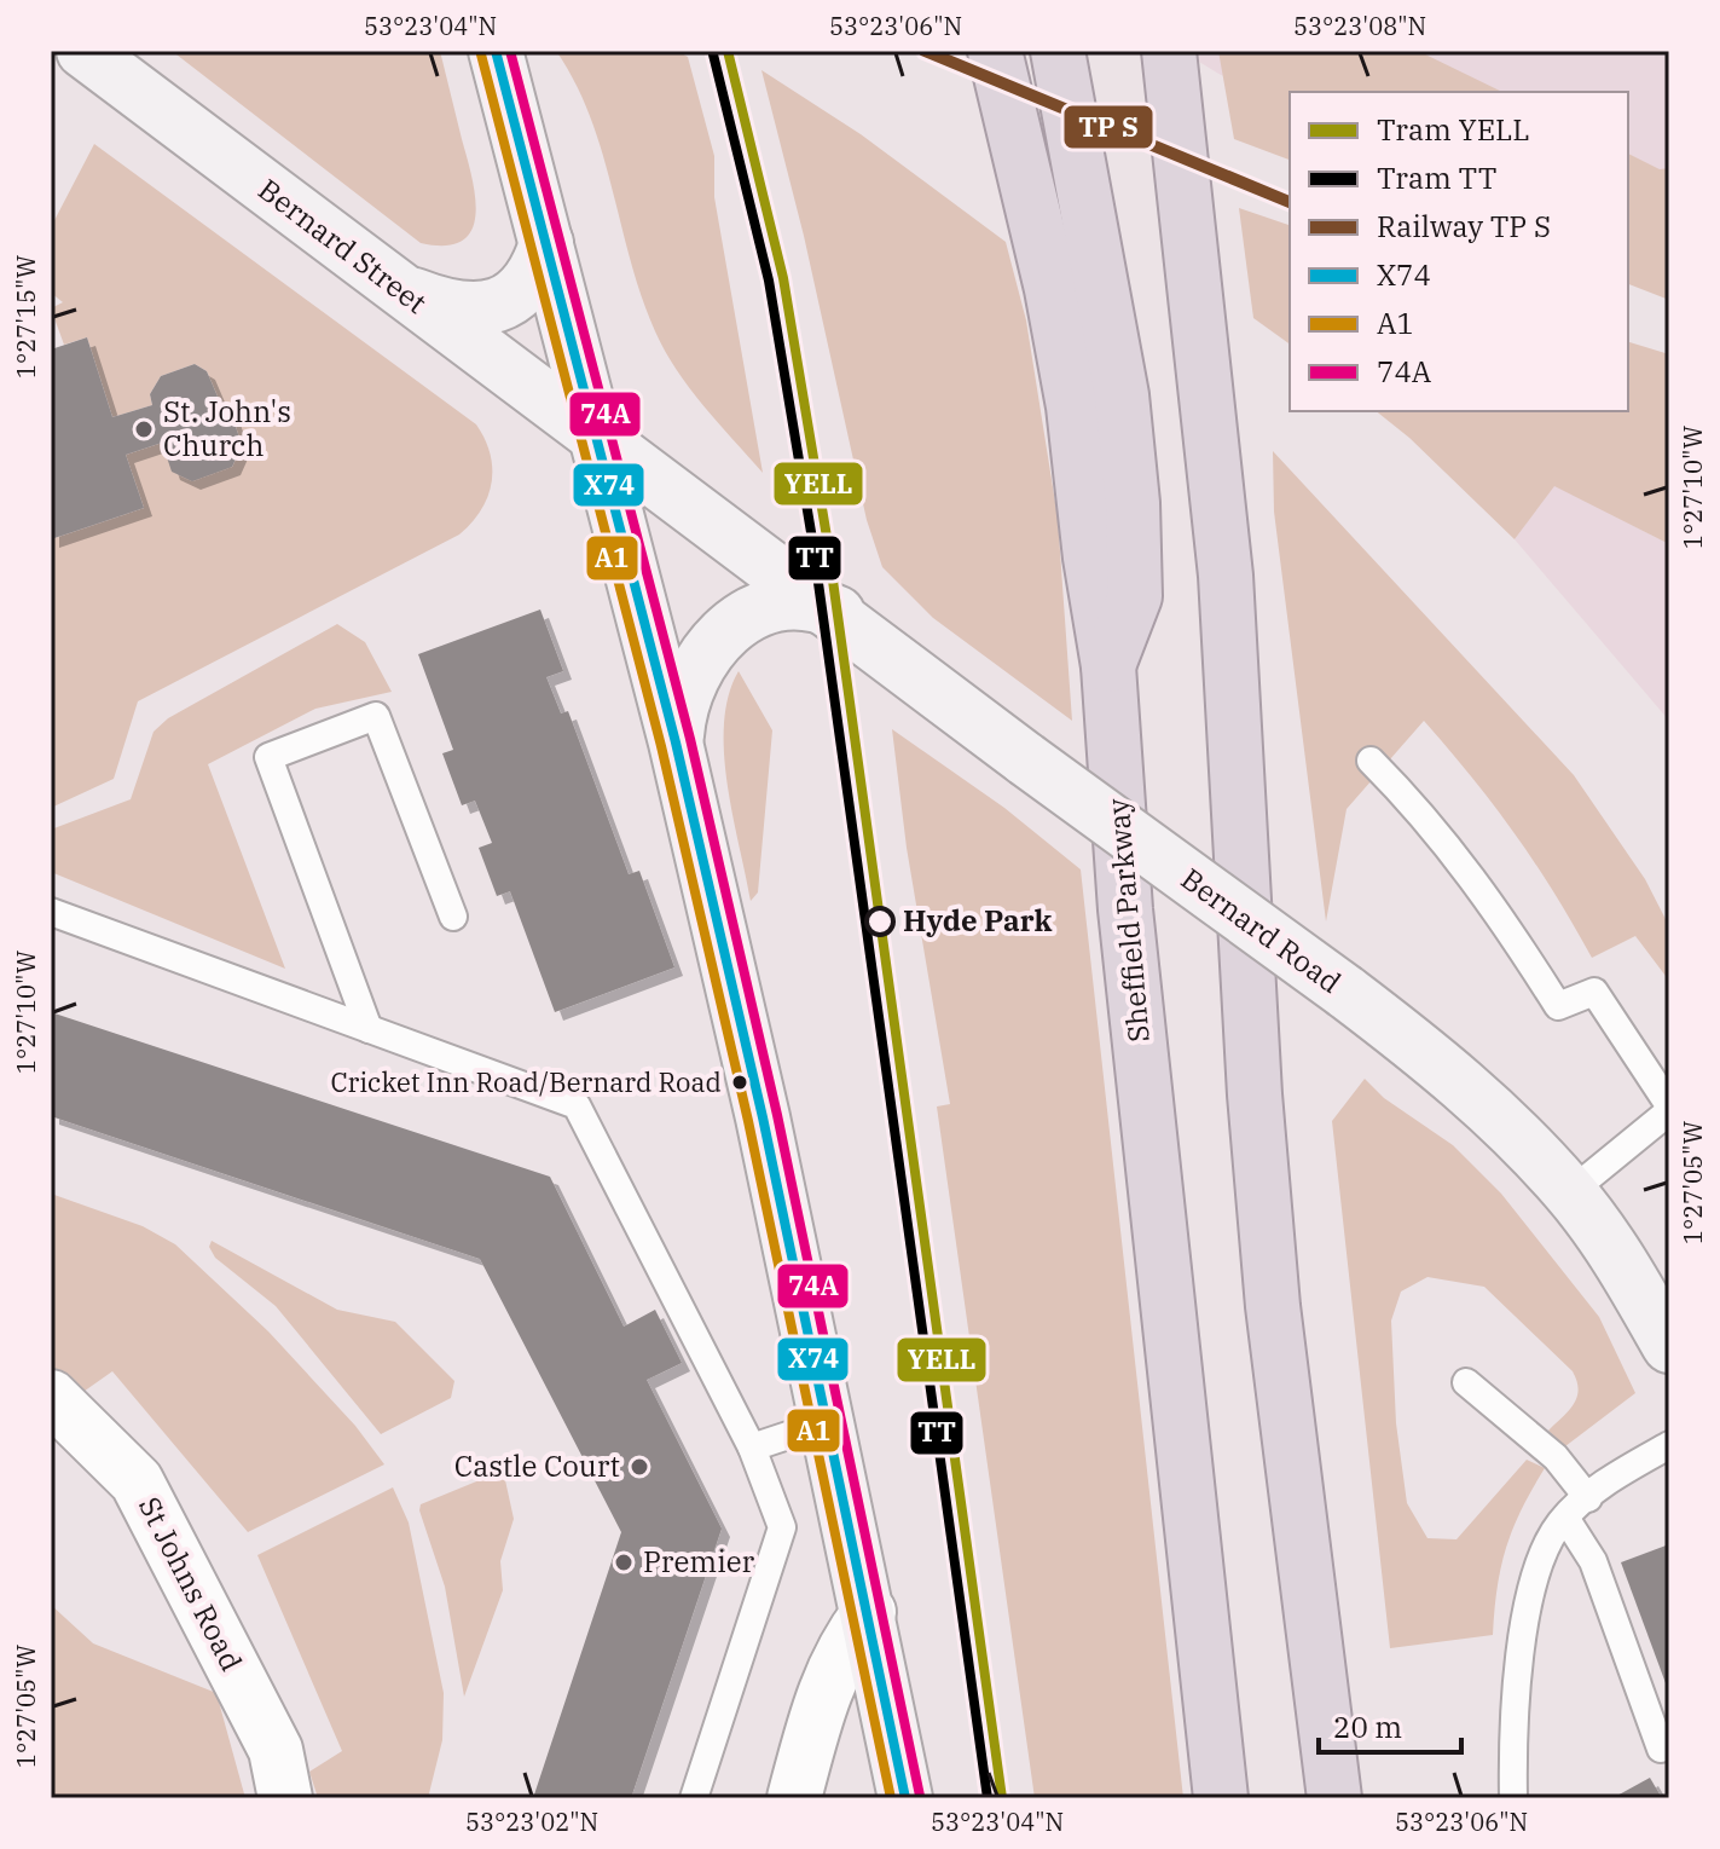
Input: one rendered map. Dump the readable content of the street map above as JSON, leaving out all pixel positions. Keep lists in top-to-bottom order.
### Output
{
  "streets": {
    "highway": ["Sheffield Parkway"],
    "main road": ["Bernard Street", "Bernard Road"],
    "street": ["St Johns Road"]
  },
  "crossings": [
    ["Bernard Street", "Bernard Road"]
  ],
  "places": [
    "St. John's Church",
    "Hyde Park",
    "Cricket Inn Road/Bernard Road",
    "Castle Court",
    "Premier"
  ],
  "lines": [
    "tram line YELL",
    "transit line X74",
    "transit line 74A",
    "tram line TT",
    "transit line A1"
  ],
  "legend": [
    "Tram YELL",
    "Tram TT",
    "Railway TP S",
    "X74",
    "A1",
    "74A"
  ],
  "scale_bar": "20 m",
  "coordinates": [
    "53°23'04\"N",
    "53°23'06\"N",
    "53°23'08\"N",
    "1°27'15\"W",
    "1°27'10\"W",
    "1°27'05\"W",
    "53°23'02\"N"
  ]
}
